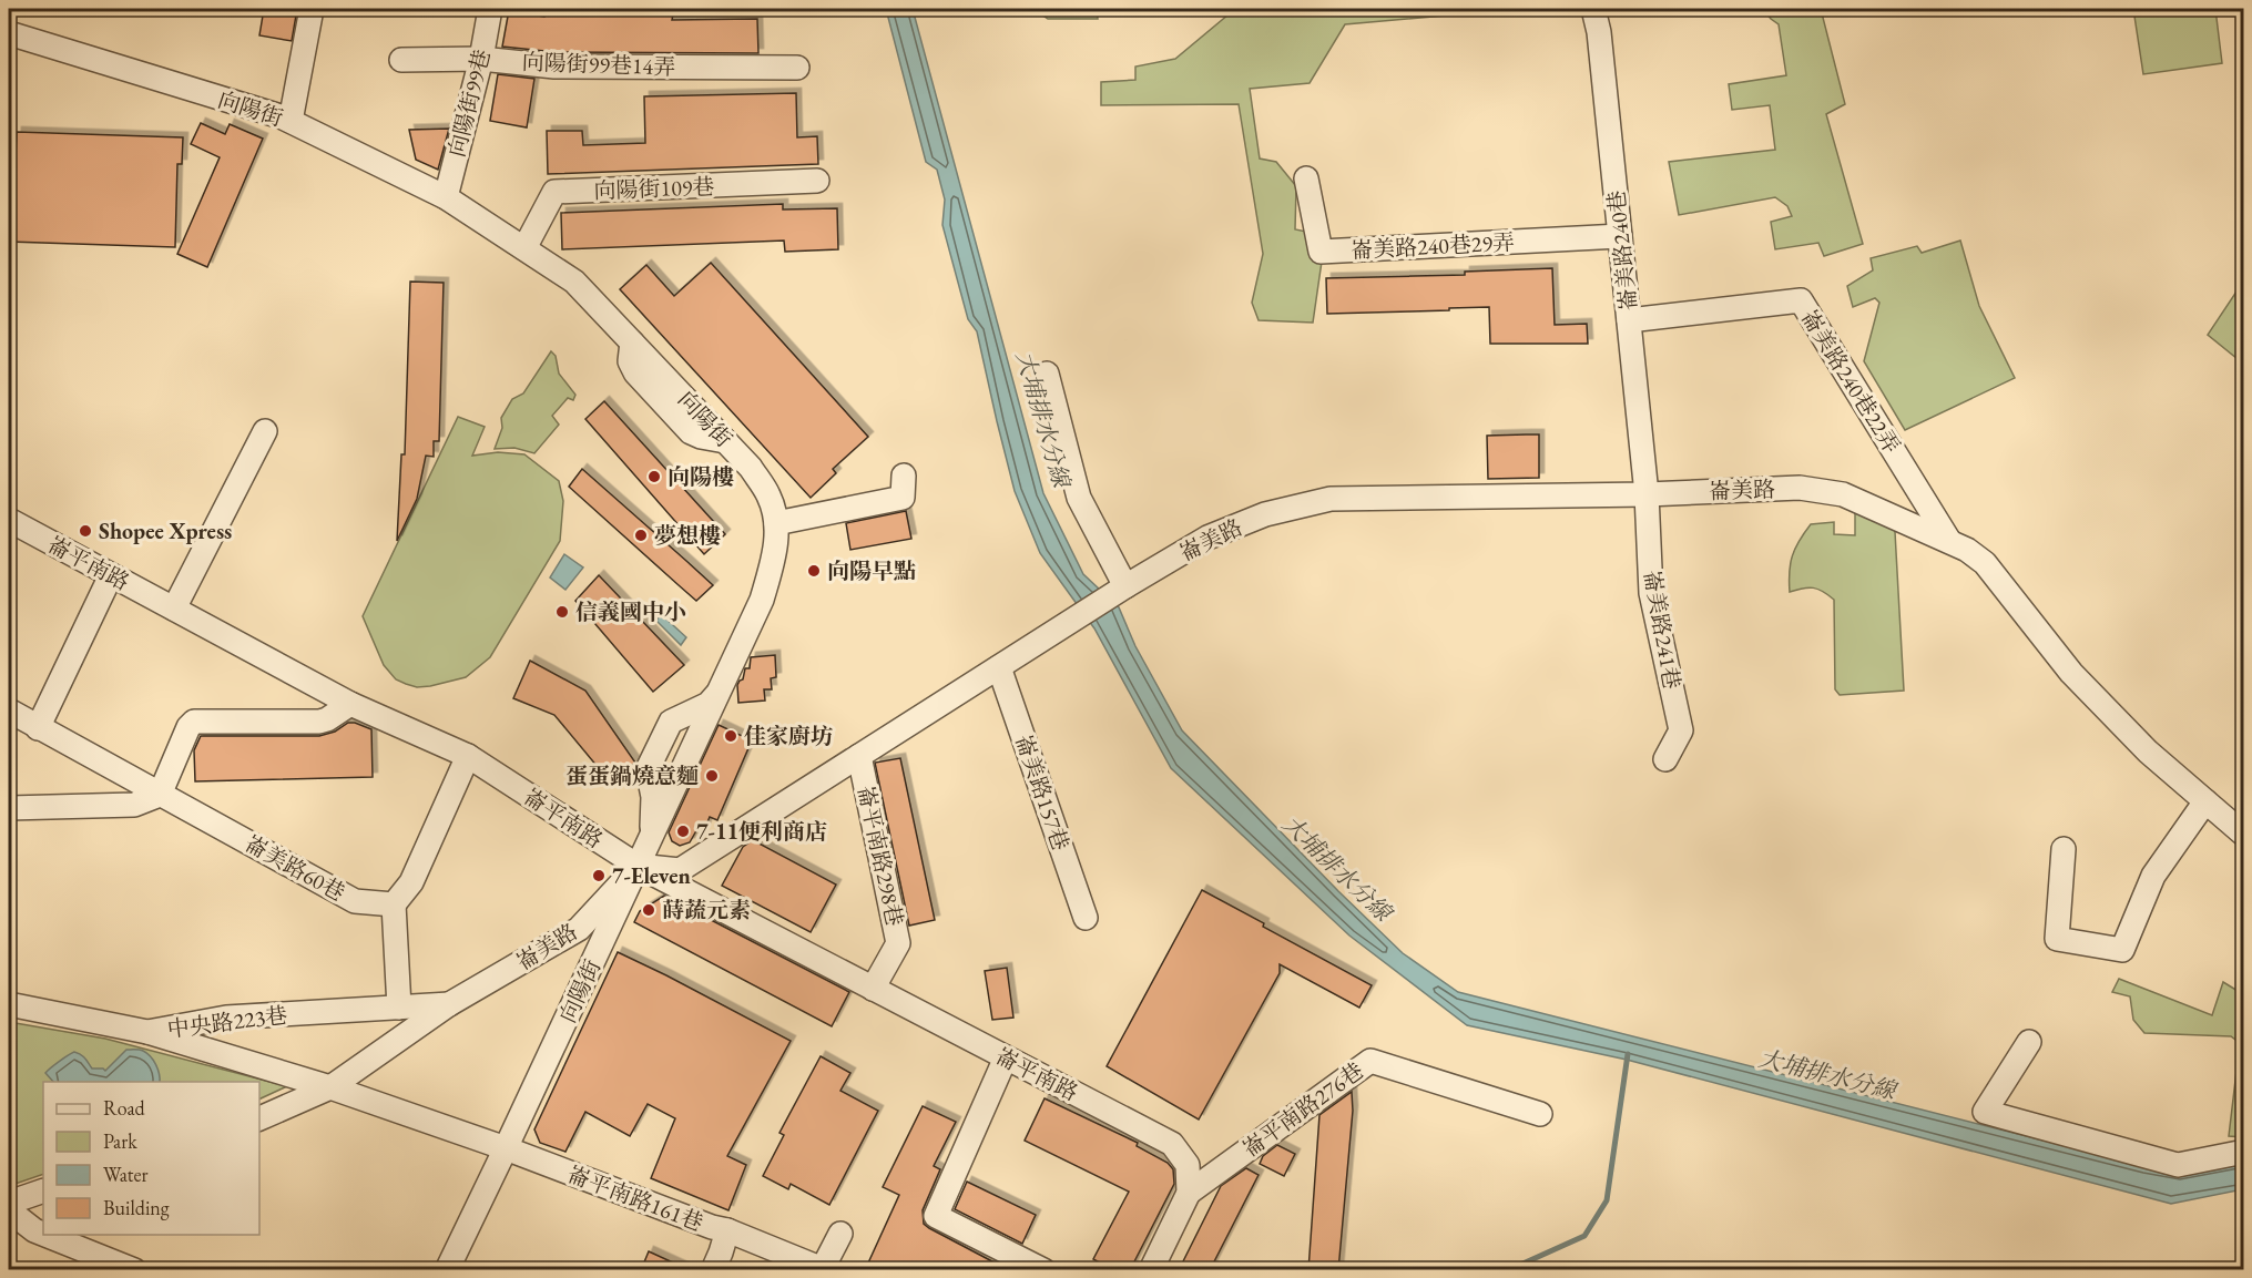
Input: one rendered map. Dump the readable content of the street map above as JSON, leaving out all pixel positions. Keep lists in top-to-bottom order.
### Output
{
  "streets": {
    "street": [
      "向陽街99巷14弄",
      "向陽街99巷",
      "向陽街",
      "向陽街109巷",
      "崙美路240巷29弄",
      "崙美路240巷",
      "崙美路240巷22弄",
      "崙美路",
      "崙平南路",
      "崙美路241巷",
      "崙美路157巷",
      "崙平南路298巷",
      "崙美路60巷",
      "中央路223巷",
      "崙平南路276巷",
      "崙平南路161巷"
    ]
  },
  "crossings": [
    ["向陽街99巷14弄", "向陽街99巷"],
    ["向陽街99巷", "向陽街"],
    ["向陽街", "向陽街109巷"],
    ["向陽街", "崙美路"],
    ["向陽街", "崙平南路"],
    ["向陽街", "崙平南路161巷"],
    ["崙美路240巷29弄", "崙美路240巷"],
    ["崙美路240巷", "崙美路240巷22弄"],
    ["崙美路240巷", "崙美路"],
    ["崙美路240巷", "崙美路241巷"],
    ["崙美路240巷22弄", "崙美路"],
    ["崙美路", "崙平南路"],
    ["崙美路", "崙美路241巷"],
    ["崙美路", "崙美路157巷"],
    ["崙美路", "中央路223巷"],
    ["崙美路", "崙平南路161巷"],
    ["崙平南路", "崙平南路298巷"],
    ["崙平南路", "崙平南路276巷"],
    ["中央路223巷", "崙平南路161巷"]
  ],
  "water": ["大埔排水分線"],
  "places": [
    "向陽樓",
    "Shopee Xpress",
    "夢想樓",
    "向陽早點",
    "信義國中小",
    "佳家廚坊",
    "蛋蛋鍋燒意麵",
    "7-11便利商店",
    "7-Eleven",
    "蒔蔬元素"
  ],
  "legend": [
    "Road",
    "Park",
    "Water",
    "Building"
  ]
}
